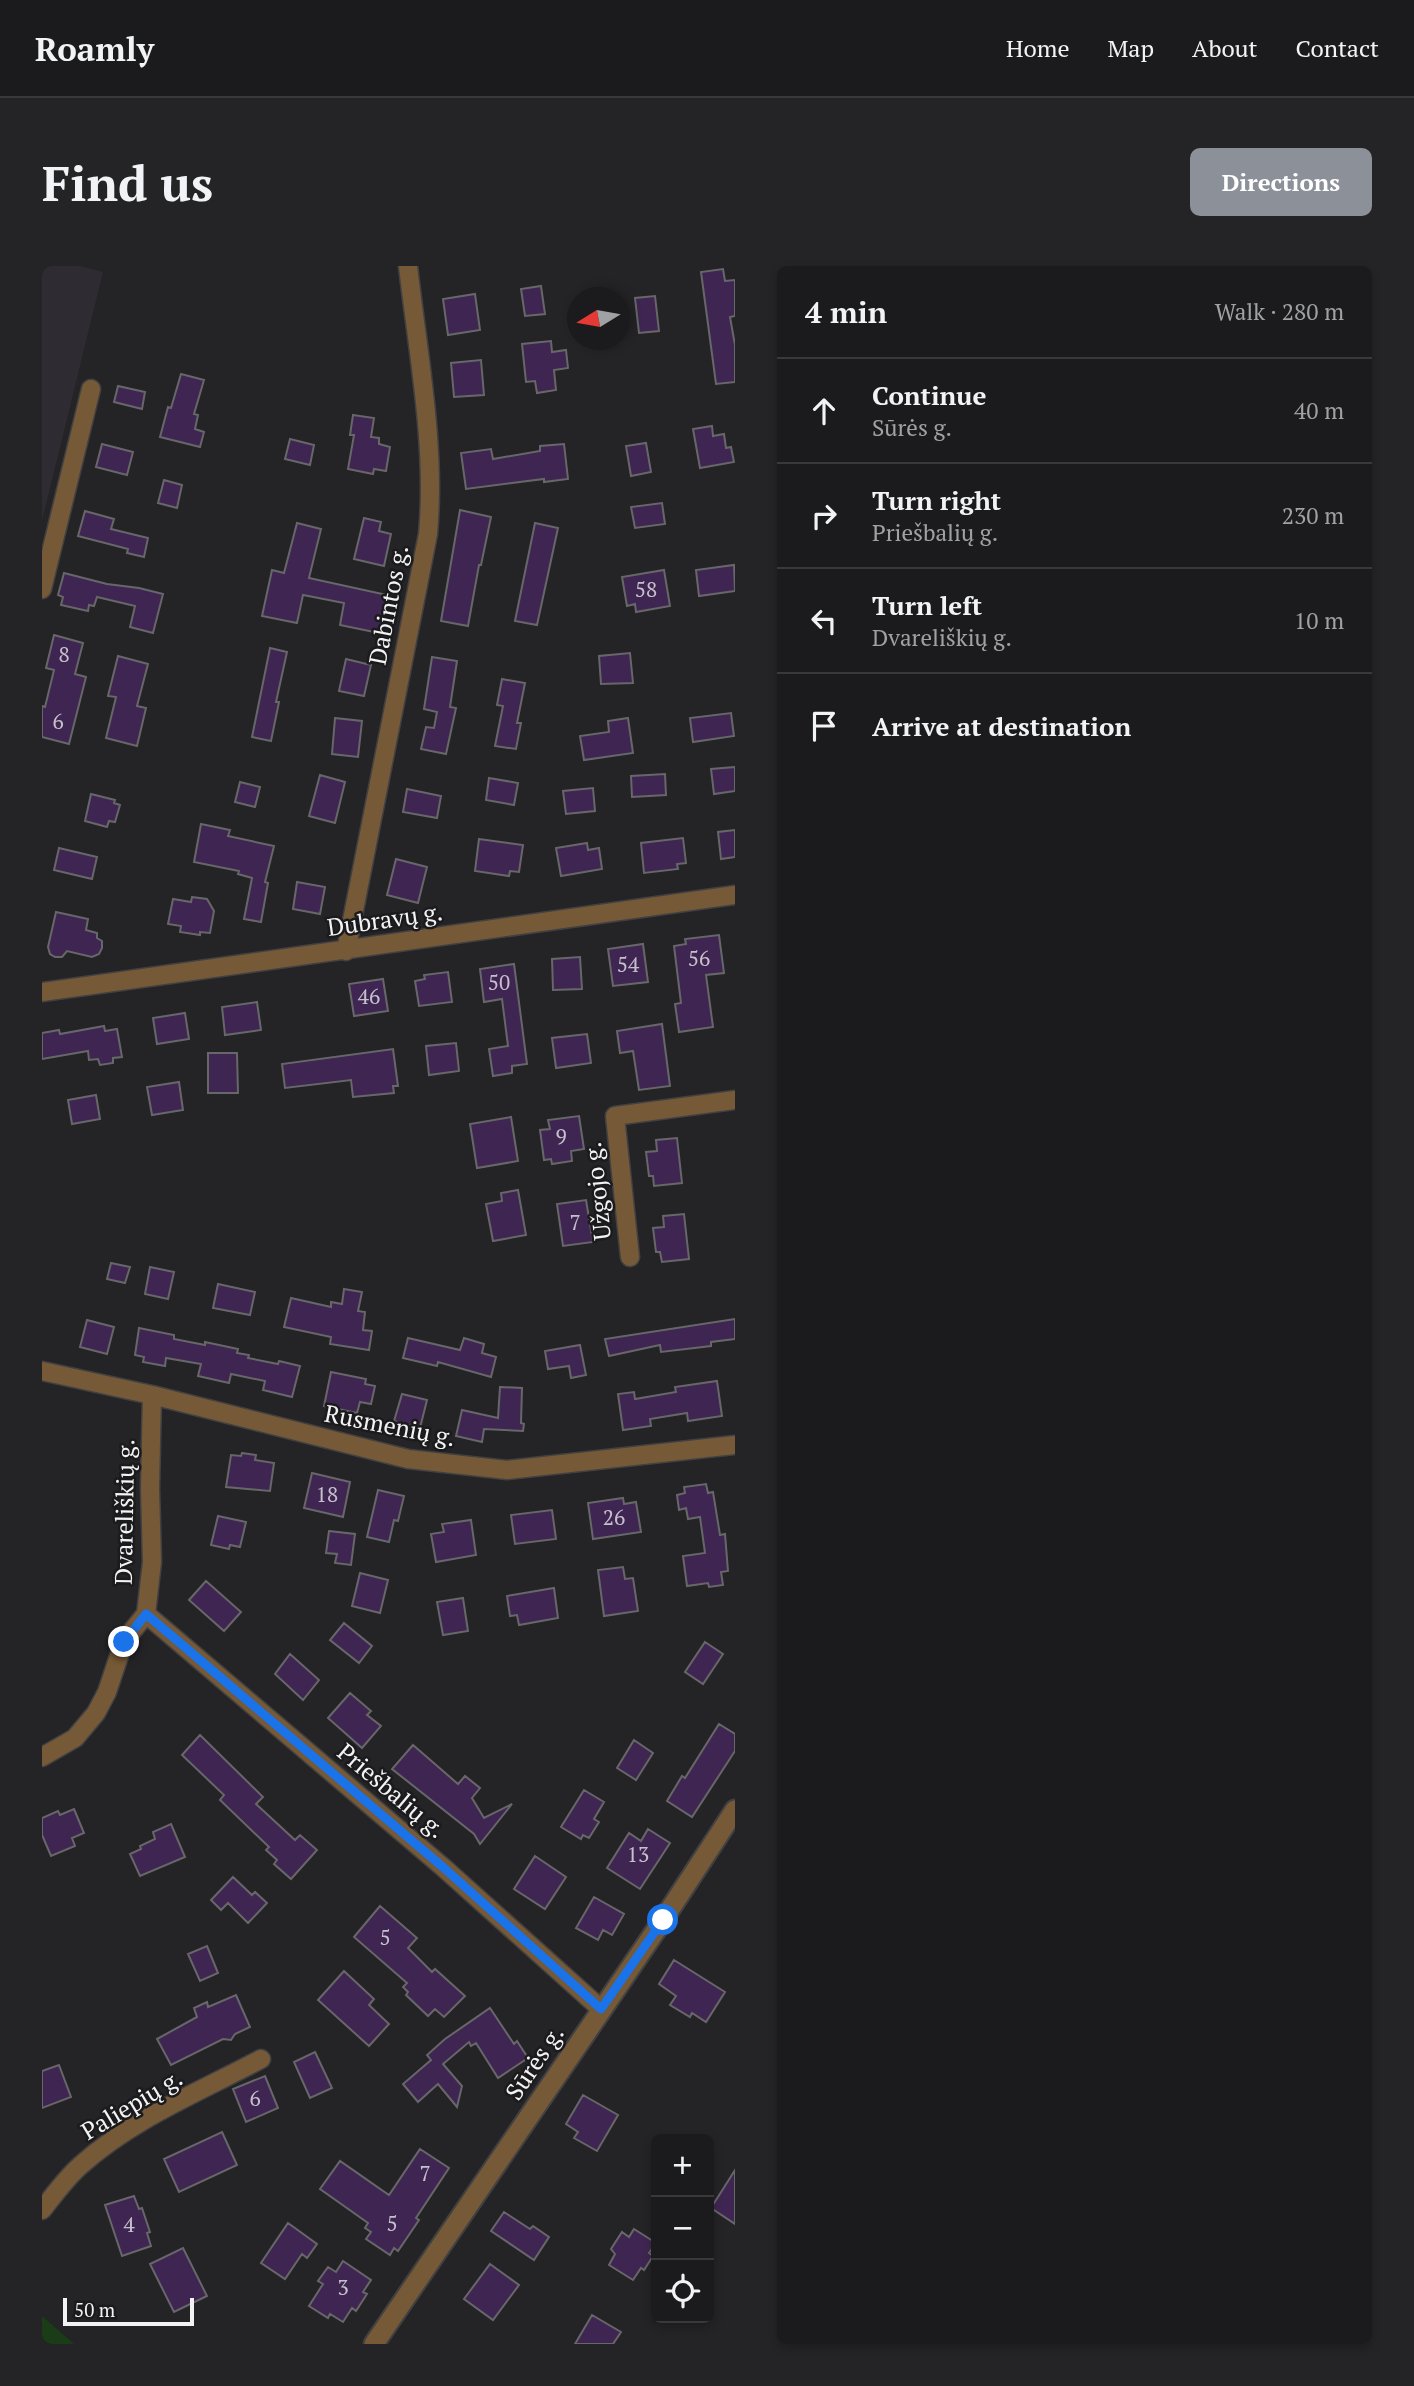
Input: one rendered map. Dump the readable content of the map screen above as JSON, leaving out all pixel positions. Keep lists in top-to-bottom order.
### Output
{
  "streets": {
    "street": [
      "Dabintos g.",
      "Dubravų g.",
      "Užgojo g.",
      "Rusmenių g.",
      "Dvareliškių g.",
      "Priešbalių g.",
      "Sūrės g.",
      "Paliepių g."
    ]
  },
  "crossings": [
    ["Dabintos g.", "Dubravų g."],
    ["Rusmenių g.", "Dvareliškių g."],
    ["Dvareliškių g.", "Priešbalių g."],
    ["Priešbalių g.", "Sūrės g."]
  ],
  "house_numbers": [
    "58",
    "8",
    "6",
    "56",
    "54",
    "50",
    "46",
    "9",
    "7",
    "18",
    "26",
    "13",
    "5",
    "6",
    "7",
    "5",
    "4",
    "3"
  ],
  "scale_bar": "50 m",
  "north": "left",
  "page": {
    "header": "Roamly",
    "nav": [
      "Home",
      "Map",
      "About",
      "Contact"
    ],
    "buttons": "Directions",
    "title": "Find us",
    "heading": ["4 min", "Walk · 280 m"],
    "list": [
      ["Continue", "Sūrės g.", "40 m"],
      ["Turn right", "Priešbalių g.", "230 m"],
      ["Turn left", "Dvareliškių g.", "10 m"],
      "Arrive at destination"
    ],
    "map_buttons": ["+", "−"],
    "scale": "50 m"
  }
}
